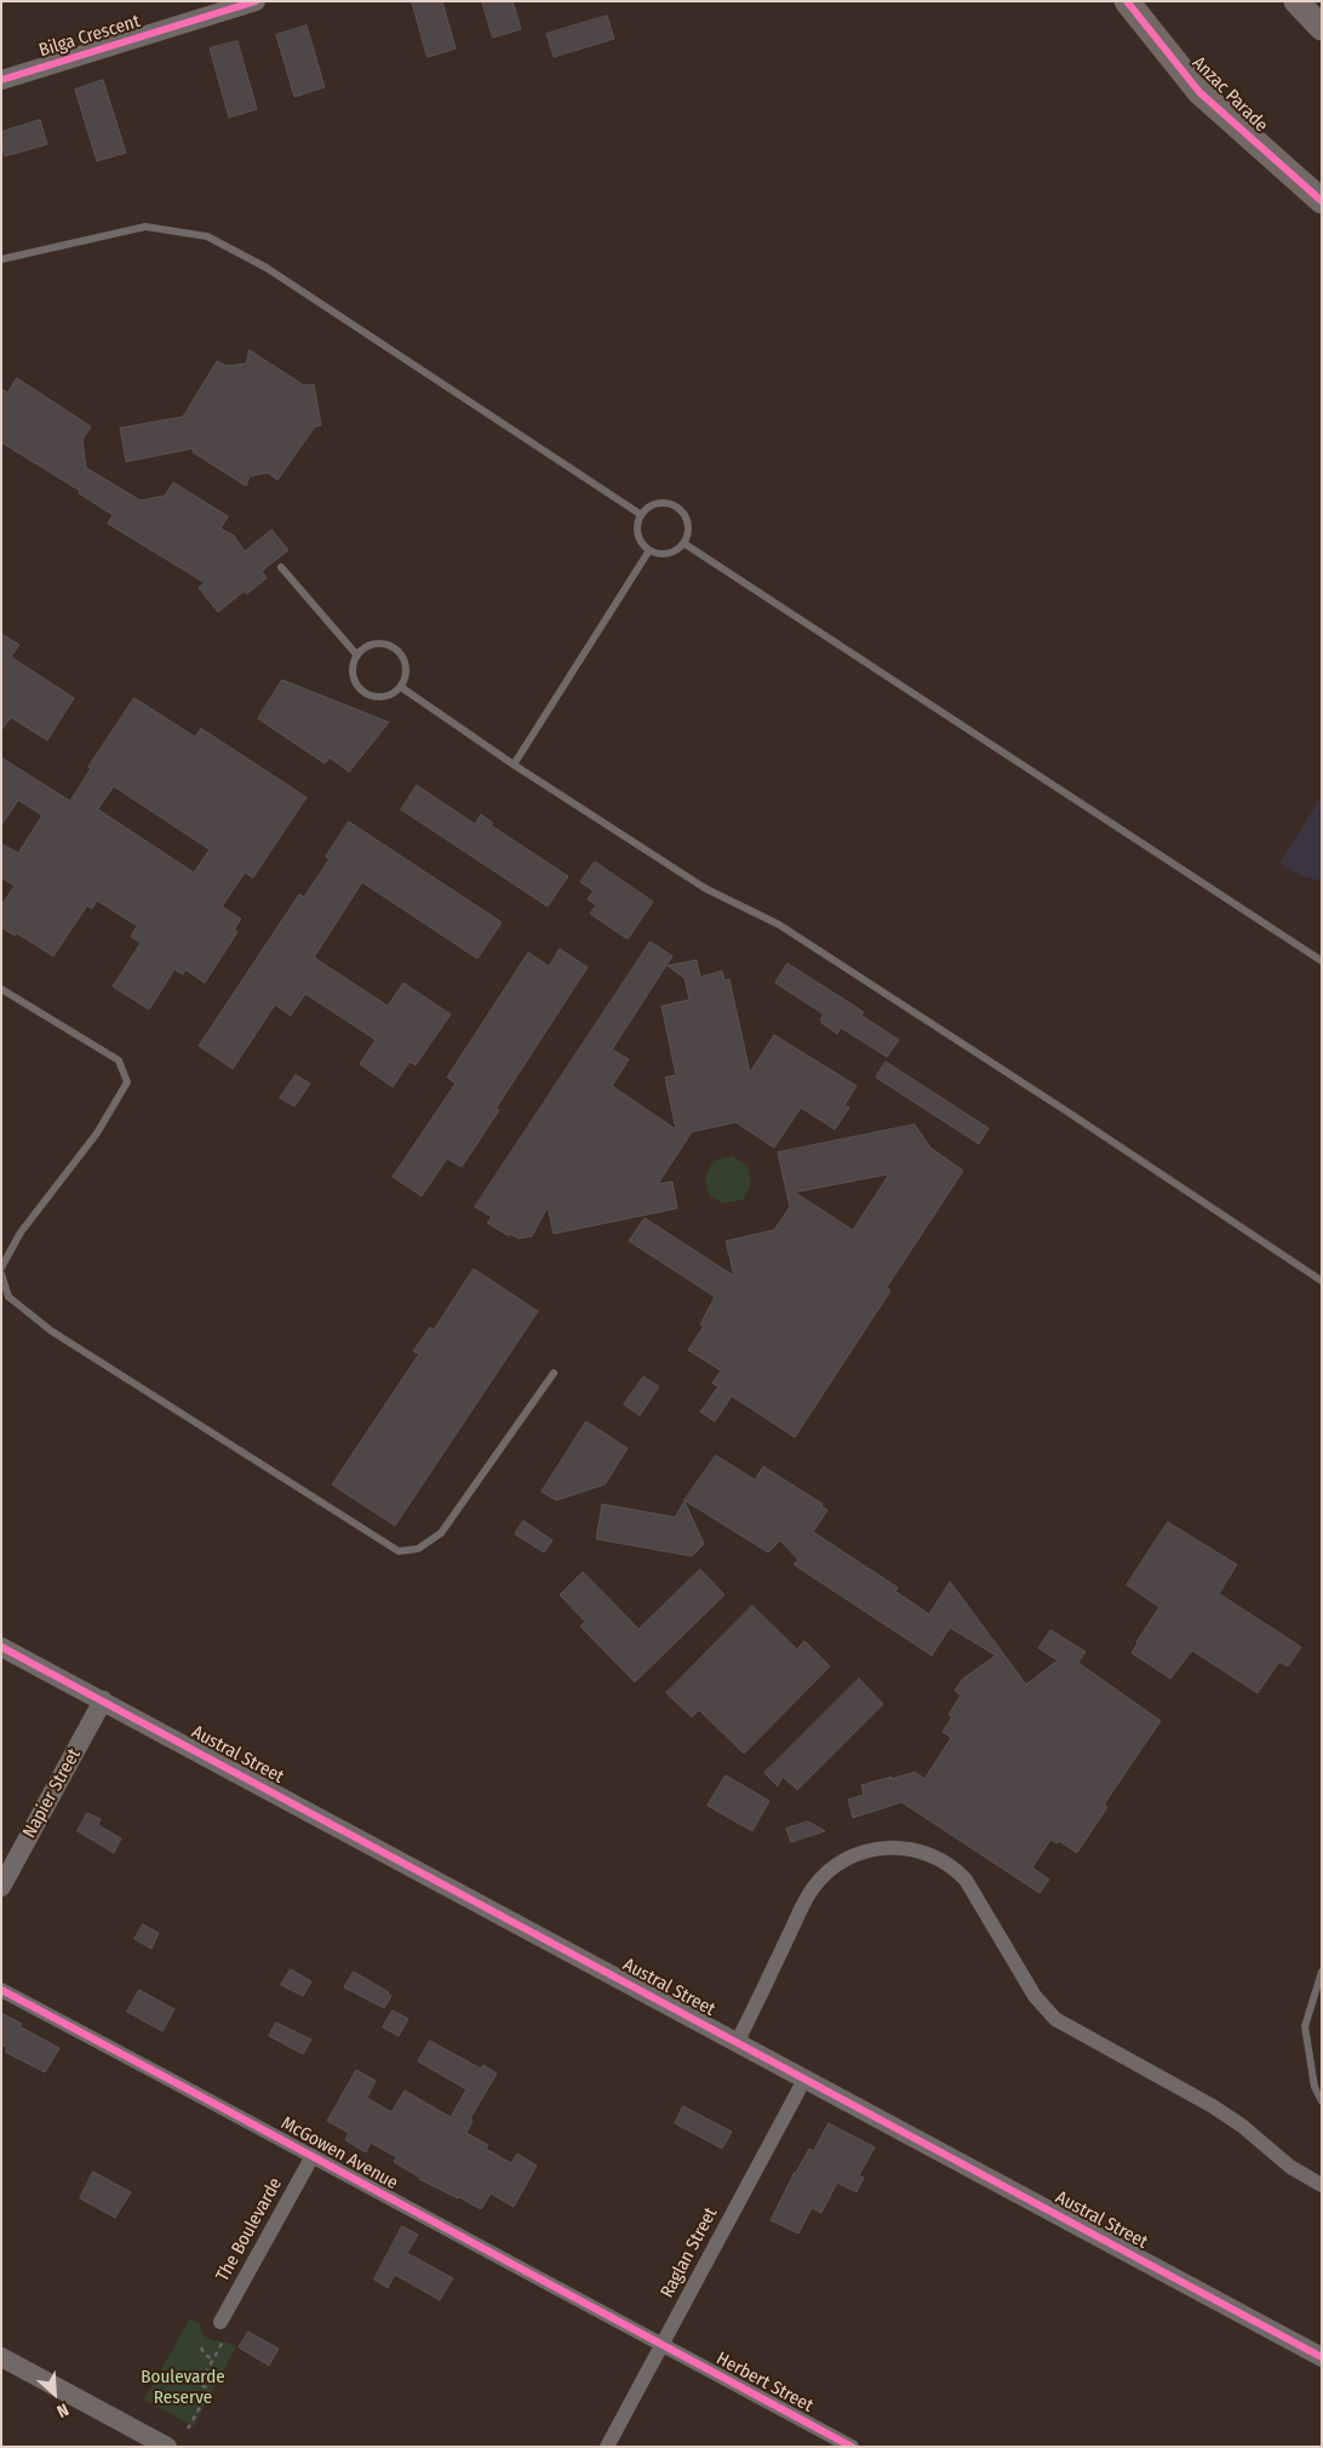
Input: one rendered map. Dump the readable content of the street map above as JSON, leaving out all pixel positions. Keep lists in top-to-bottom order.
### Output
{
  "streets": {
    "main road": ["Anzac Parade"],
    "street": [
      "Bilga Crescent",
      "Austral Street",
      "Napier Street",
      "McGowen Avenue",
      "The Boulevarde",
      "Raglan Street",
      "Herbert Street"
    ]
  },
  "crossings": [
    ["Austral Street", "Napier Street"],
    ["Austral Street", "Raglan Street"],
    ["McGowen Avenue", "The Boulevarde"],
    ["McGowen Avenue", "Raglan Street"],
    ["McGowen Avenue", "Herbert Street"],
    ["Raglan Street", "Herbert Street"]
  ],
  "parks": ["Boulevarde Reserve"],
  "north": "bottom right"
}
